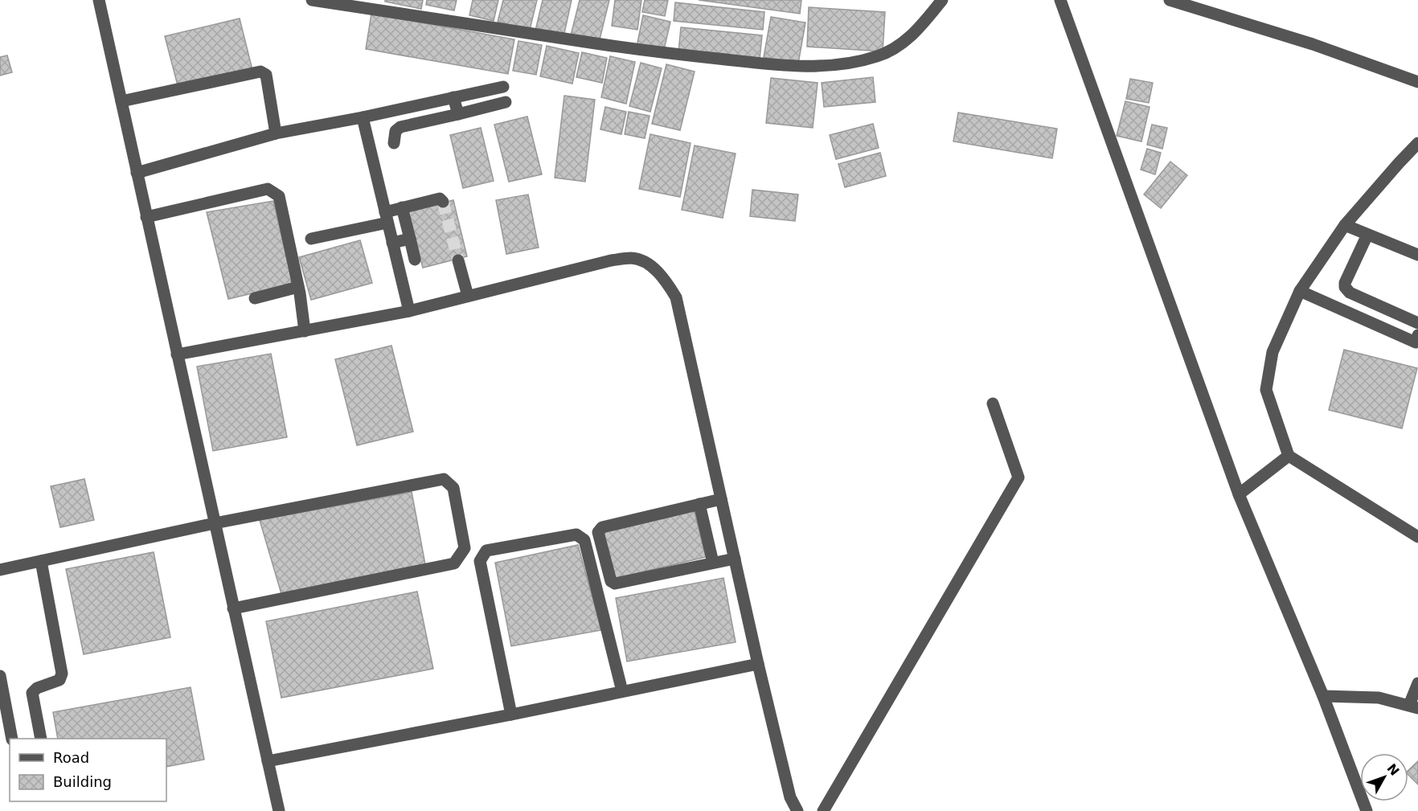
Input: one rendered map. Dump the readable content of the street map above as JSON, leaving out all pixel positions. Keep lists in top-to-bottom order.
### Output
{
  "legend": ["Road", "Building"],
  "north": "top right"
}
